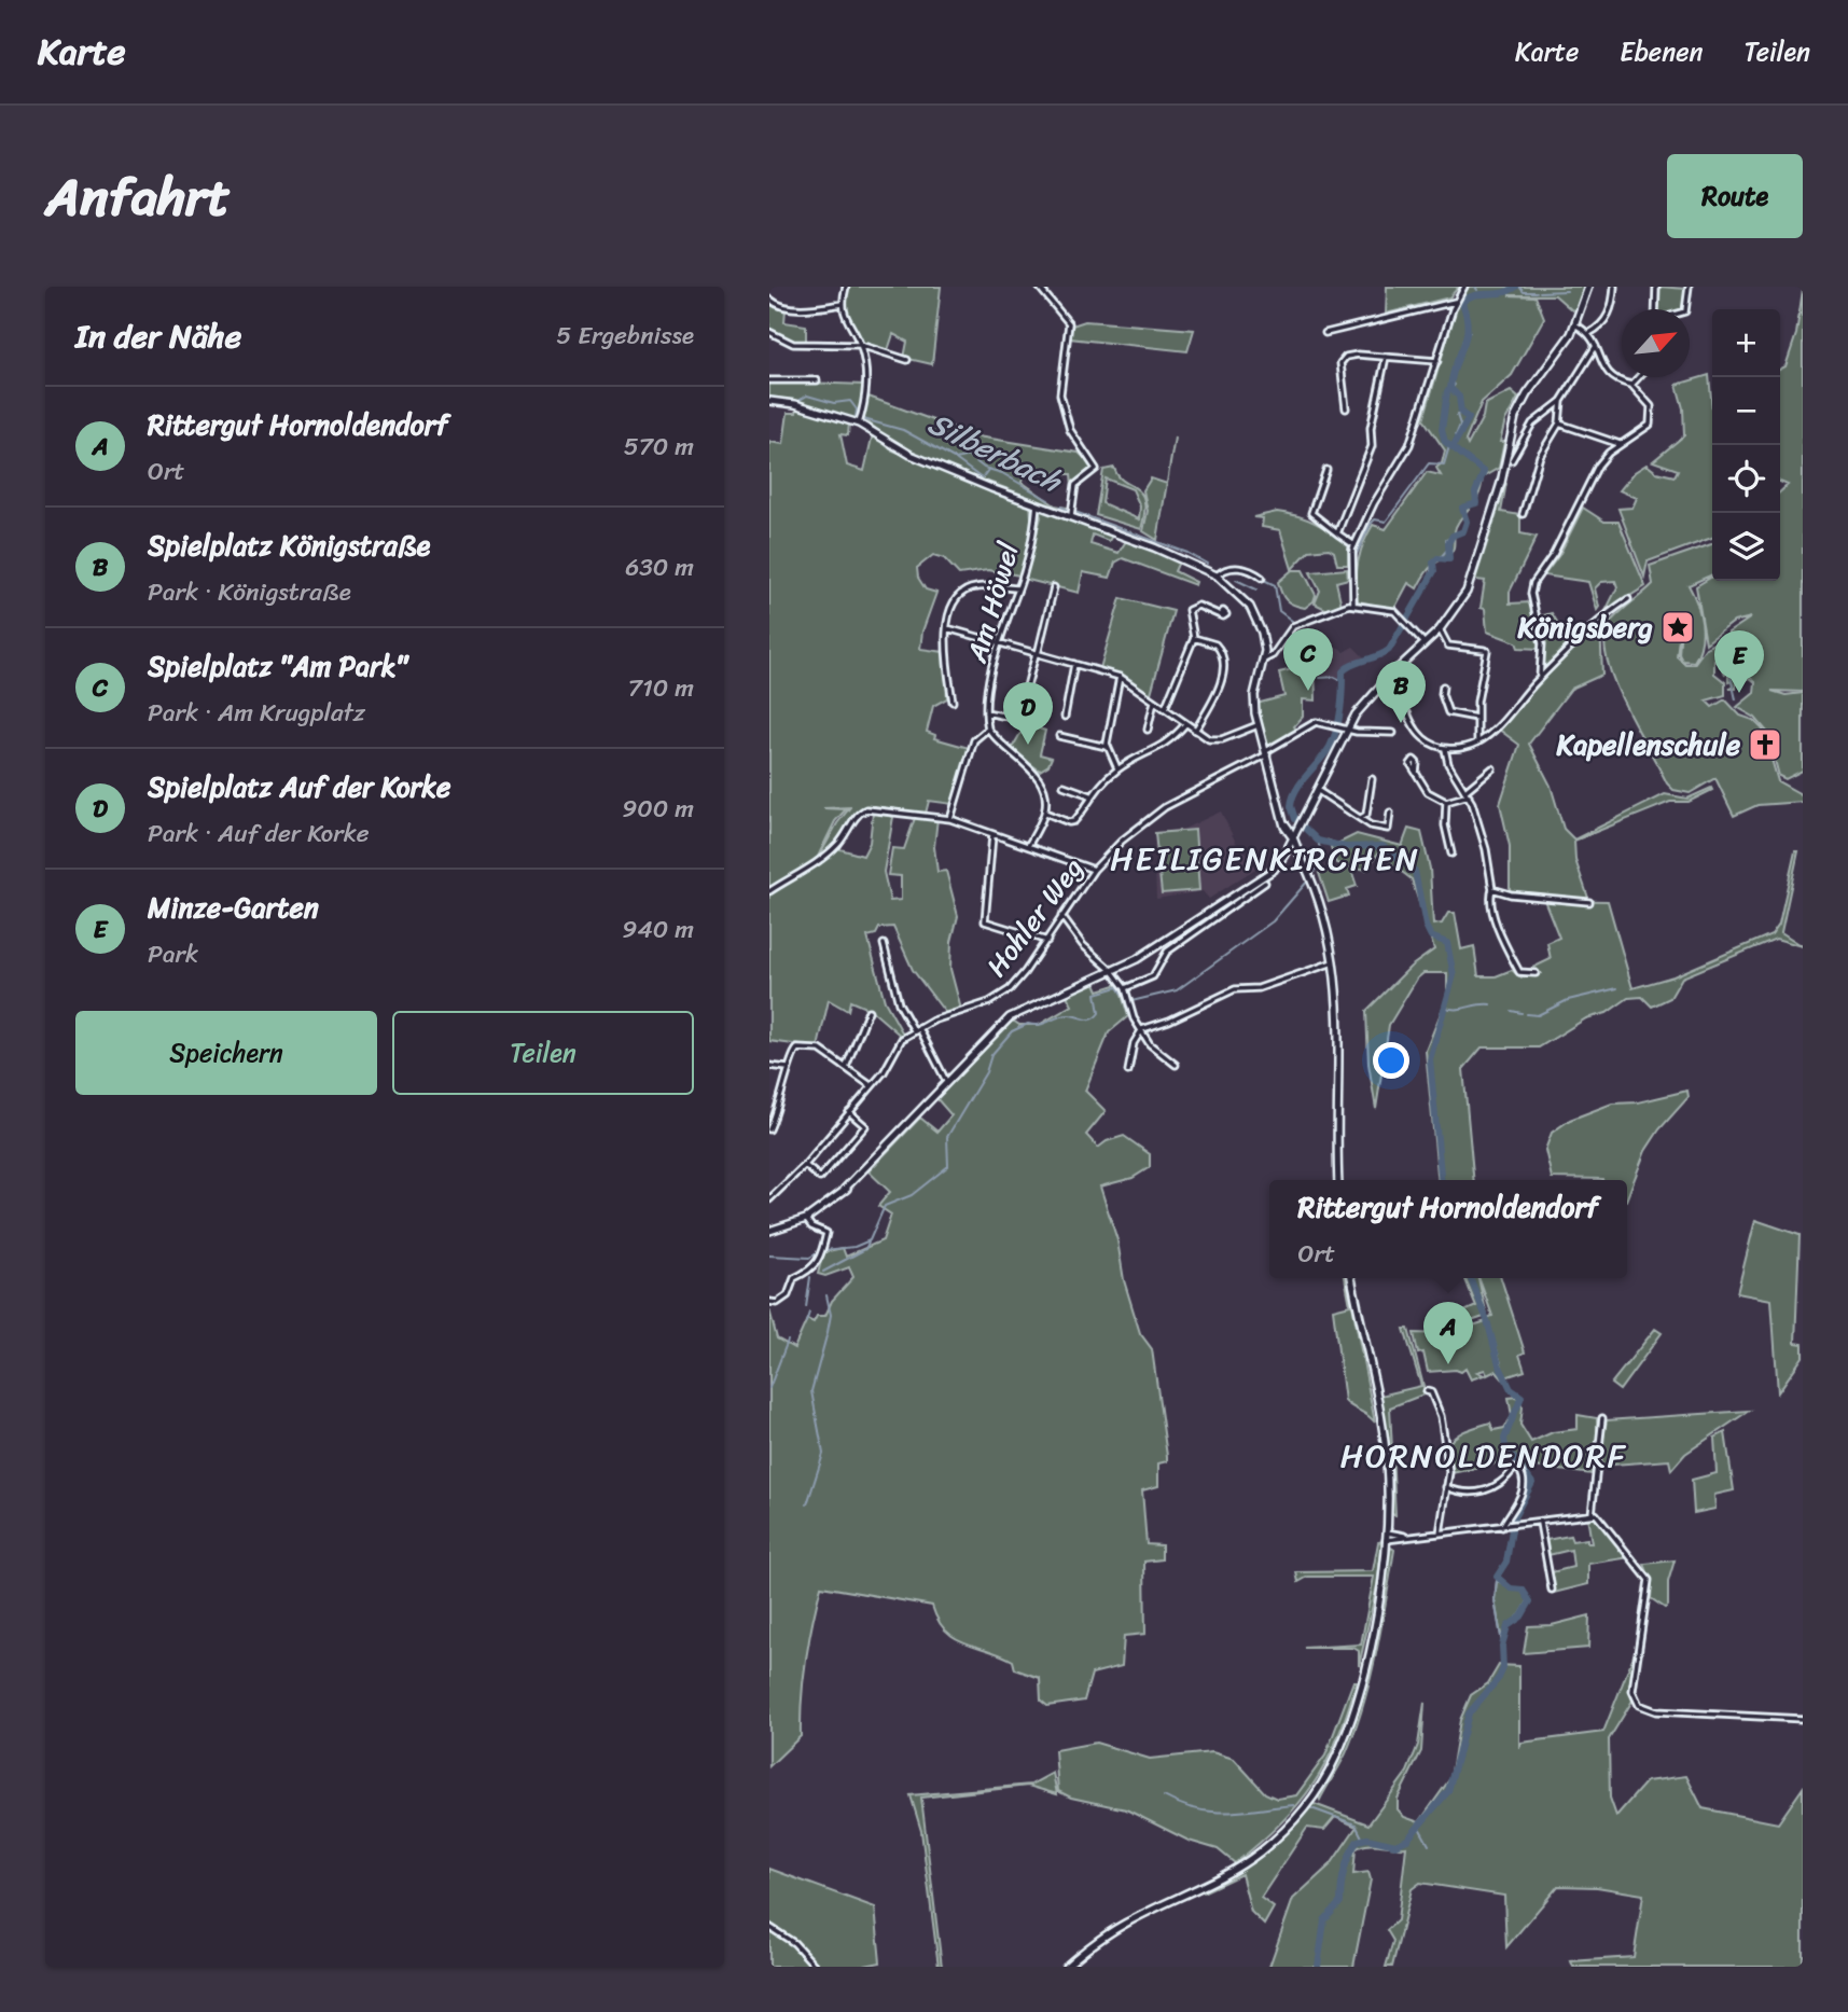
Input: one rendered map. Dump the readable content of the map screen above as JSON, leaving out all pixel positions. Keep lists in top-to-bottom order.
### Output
{
  "streets": {
    "street": ["Am Höwel", "Hohler Weg"]
  },
  "districts": ["HEILIGENKIRCHEN", "HORNOLDENDORF"],
  "water": ["Silberbach"],
  "places": {
    "place": ["Königsberg"],
    "church": ["Kapellenschule"]
  },
  "north": "top right",
  "page": {
    "header": "Karte",
    "nav": ["Karte", "Ebenen", "Teilen"],
    "title": "Anfahrt",
    "buttons": [
      "Route",
      ["Speichern", "Teilen"]
    ],
    "heading": ["In der Nähe", "5 Ergebnisse"],
    "map_buttons": ["+", "−"],
    "list": [
      {
        "mark": "A",
        "name": "Rittergut Hornoldendorf",
        "note": "Ort",
        "value": "570 m"
      },
      {
        "mark": "B",
        "name": "Spielplatz Königstraße",
        "note": "Park · Königstraße",
        "value": "630 m"
      },
      {
        "mark": "C",
        "name": "Spielplatz \"Am Park\"",
        "note": "Park · Am Krugplatz",
        "value": "710 m"
      },
      {
        "mark": "D",
        "name": "Spielplatz Auf der Korke",
        "note": "Park · Auf der Korke",
        "value": "900 m"
      },
      {
        "mark": "E",
        "name": "Minze-Garten",
        "note": "Park",
        "value": "940 m"
      }
    ],
    "pins": [
      "C",
      "E",
      "B",
      "D",
      "A"
    ],
    "popup": ["Rittergut Hornoldendorf", "Ort"]
  }
}
